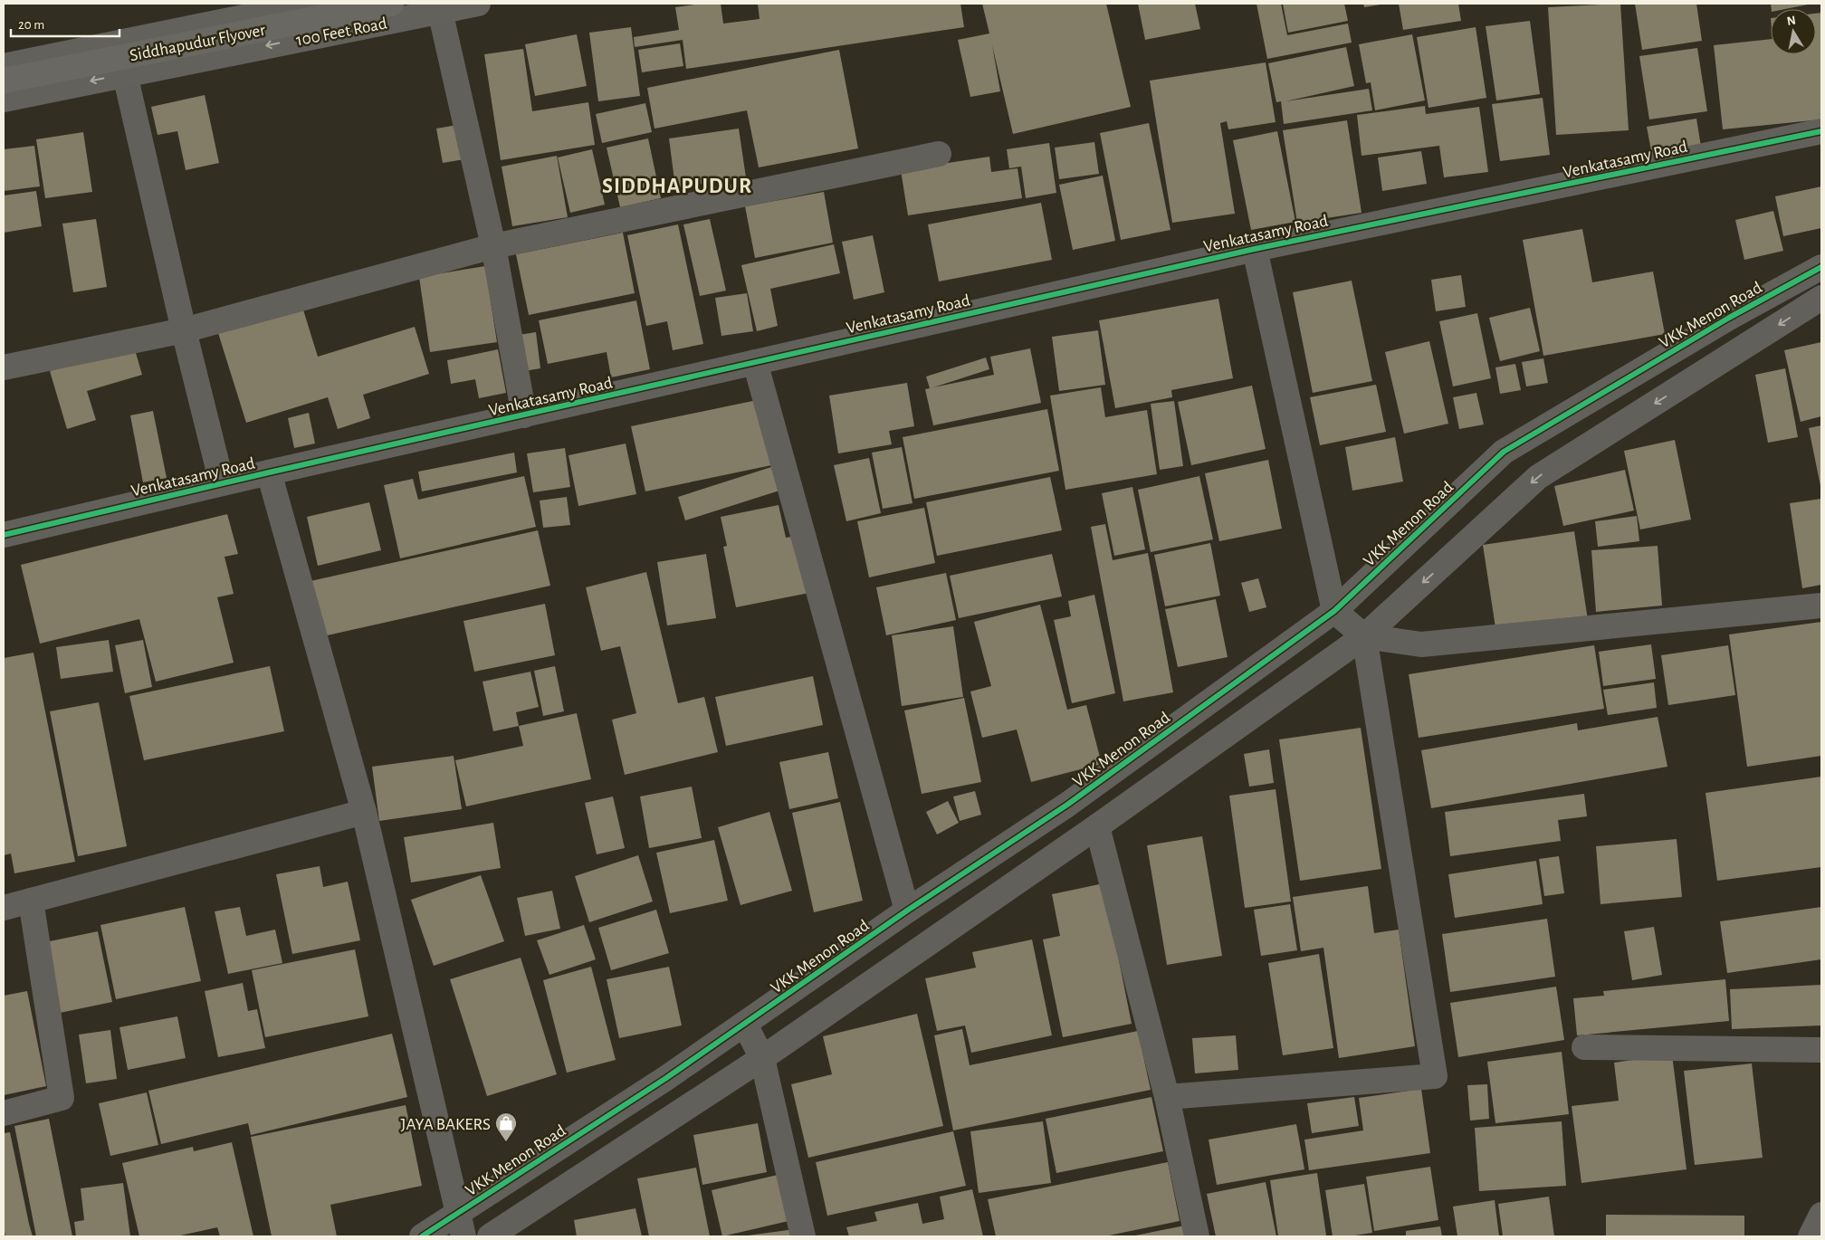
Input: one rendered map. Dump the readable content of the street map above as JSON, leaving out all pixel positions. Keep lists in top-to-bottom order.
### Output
{
  "streets": {
    "main road": ["100 Feet Road", "Siddhapudur Flyover"],
    "street": ["Venkatasamy Road", "VKK Menon Road"]
  },
  "districts": ["SIDDHAPUDUR"],
  "places": {
    "shop": ["JAYA BAKERS"]
  },
  "scale_bar": "20 m",
  "north": "top"
}
